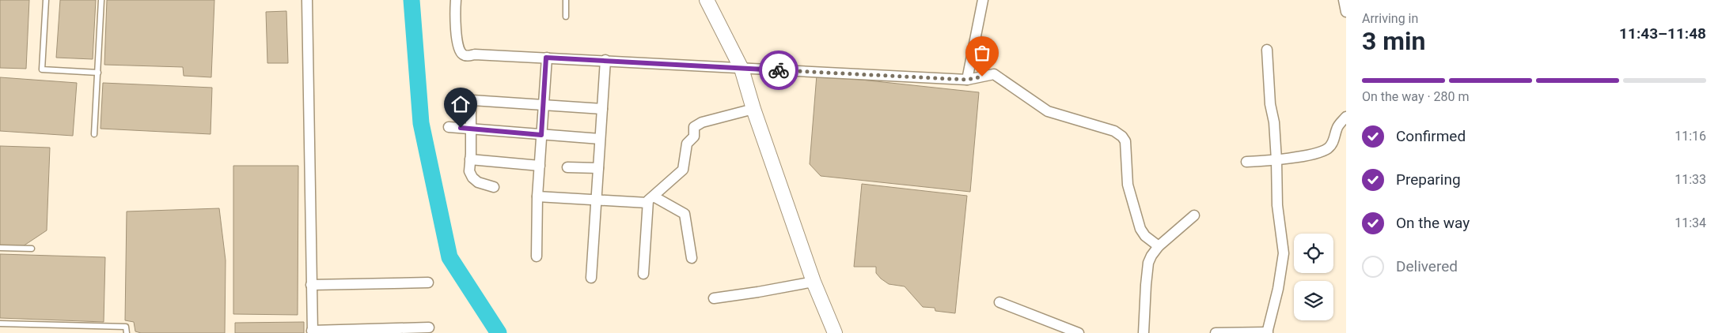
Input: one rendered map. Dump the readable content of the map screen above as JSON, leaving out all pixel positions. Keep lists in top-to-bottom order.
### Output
{
  "page": {
    "heading": ["3 min", "Arriving in", "11:43–11:48"],
    "bar": "On the way · 280 m",
    "list": [
      ["Confirmed", "11:16"],
      ["Preparing", "11:33"],
      ["On the way", "11:34"],
      "Delivered"
    ]
  }
}
